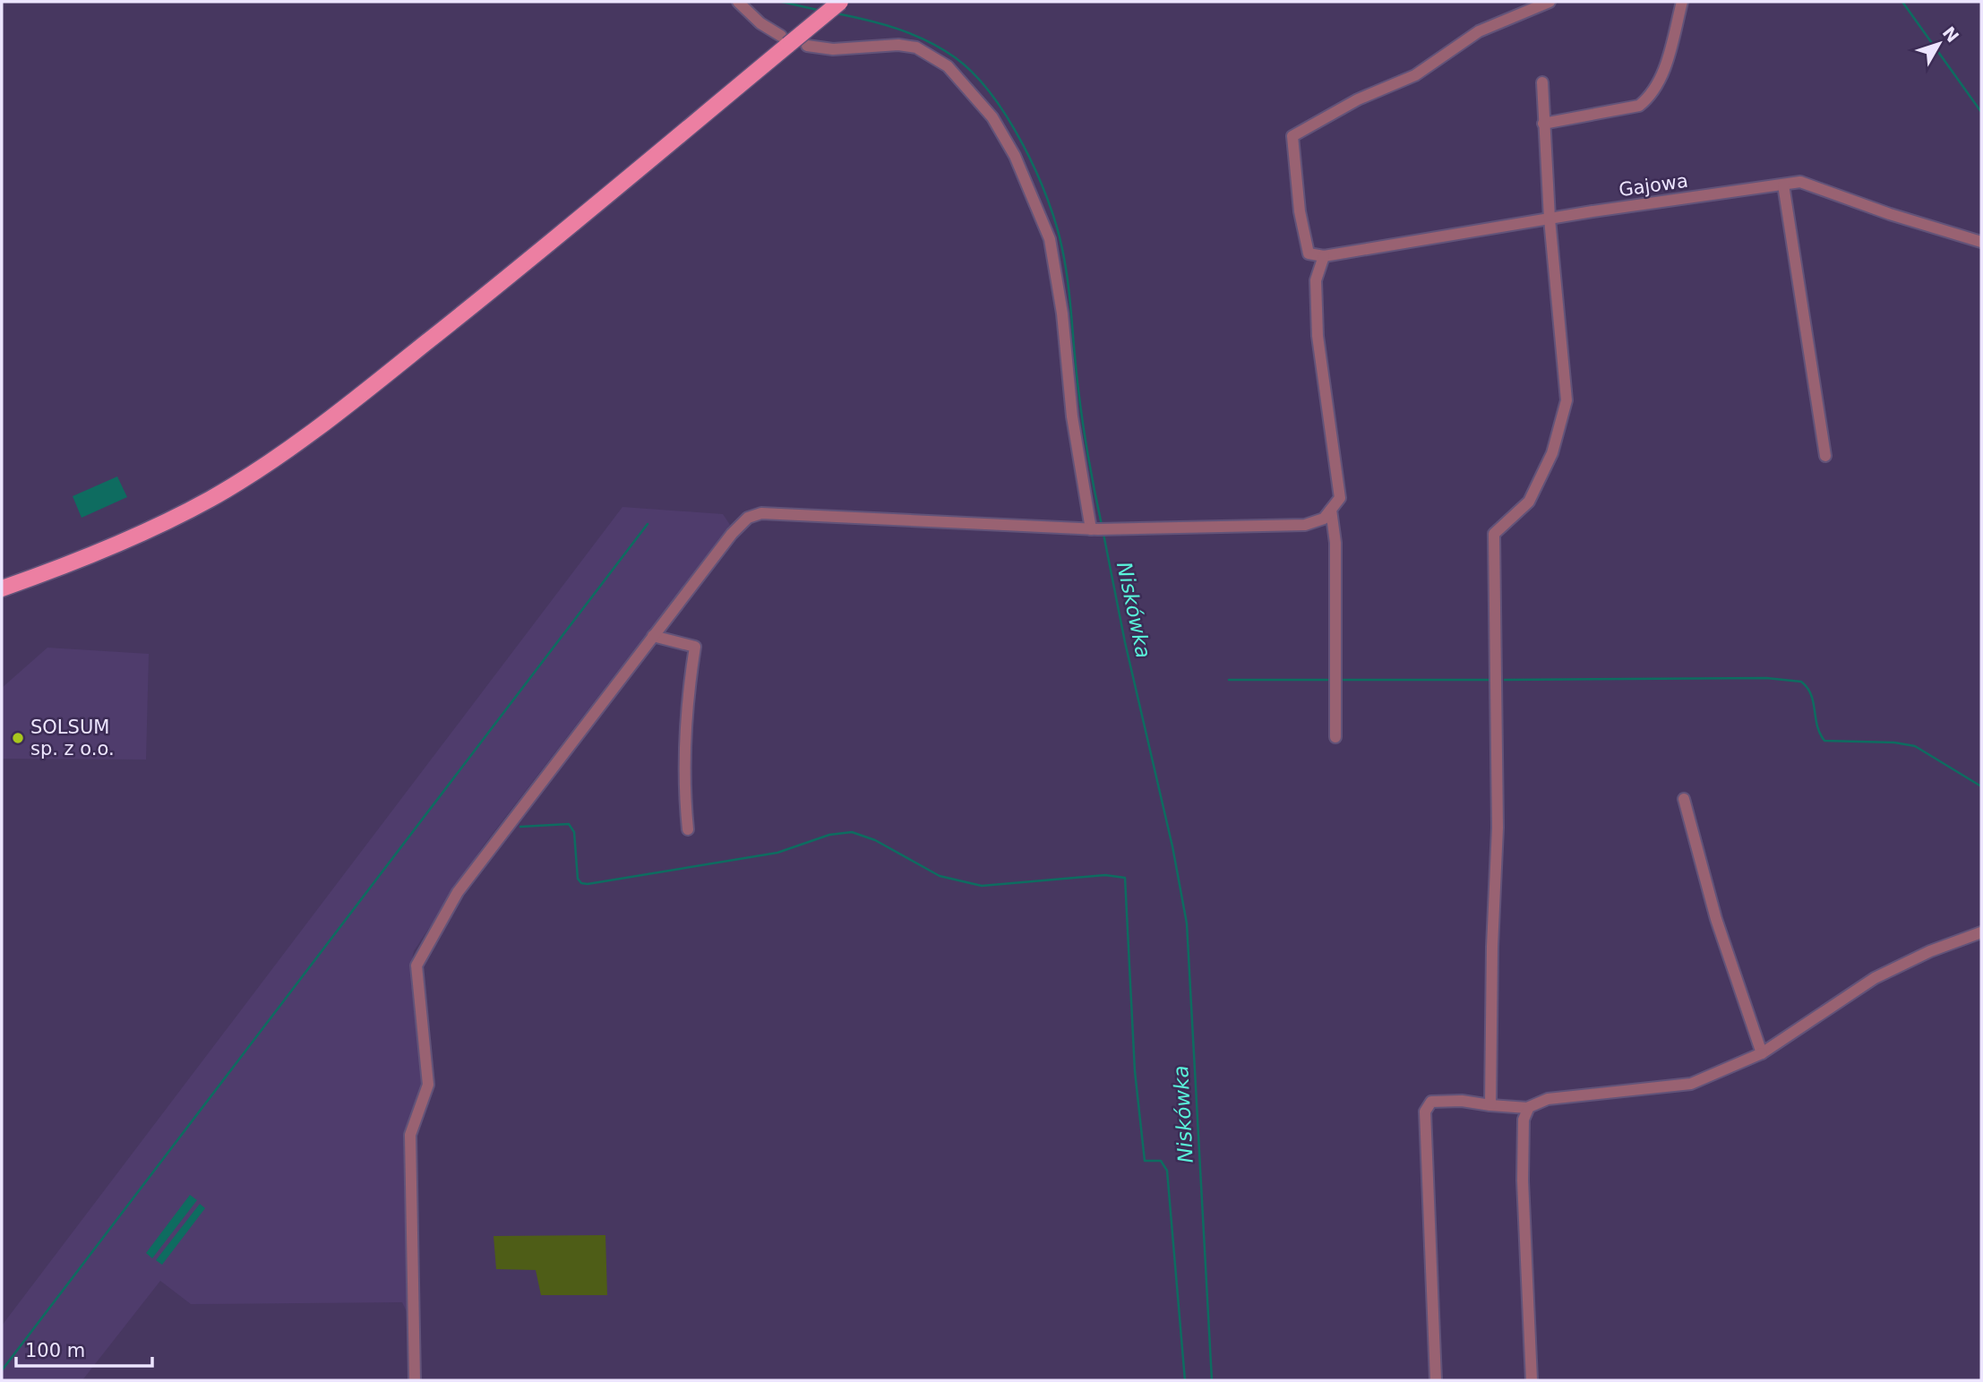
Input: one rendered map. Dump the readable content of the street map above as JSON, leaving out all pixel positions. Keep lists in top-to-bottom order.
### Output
{
  "streets": {
    "street": ["Gajowa"]
  },
  "water": ["Niskówka"],
  "places": ["SOLSUM sp. z o.o."],
  "scale_bar": "100 m",
  "north": "top right"
}
